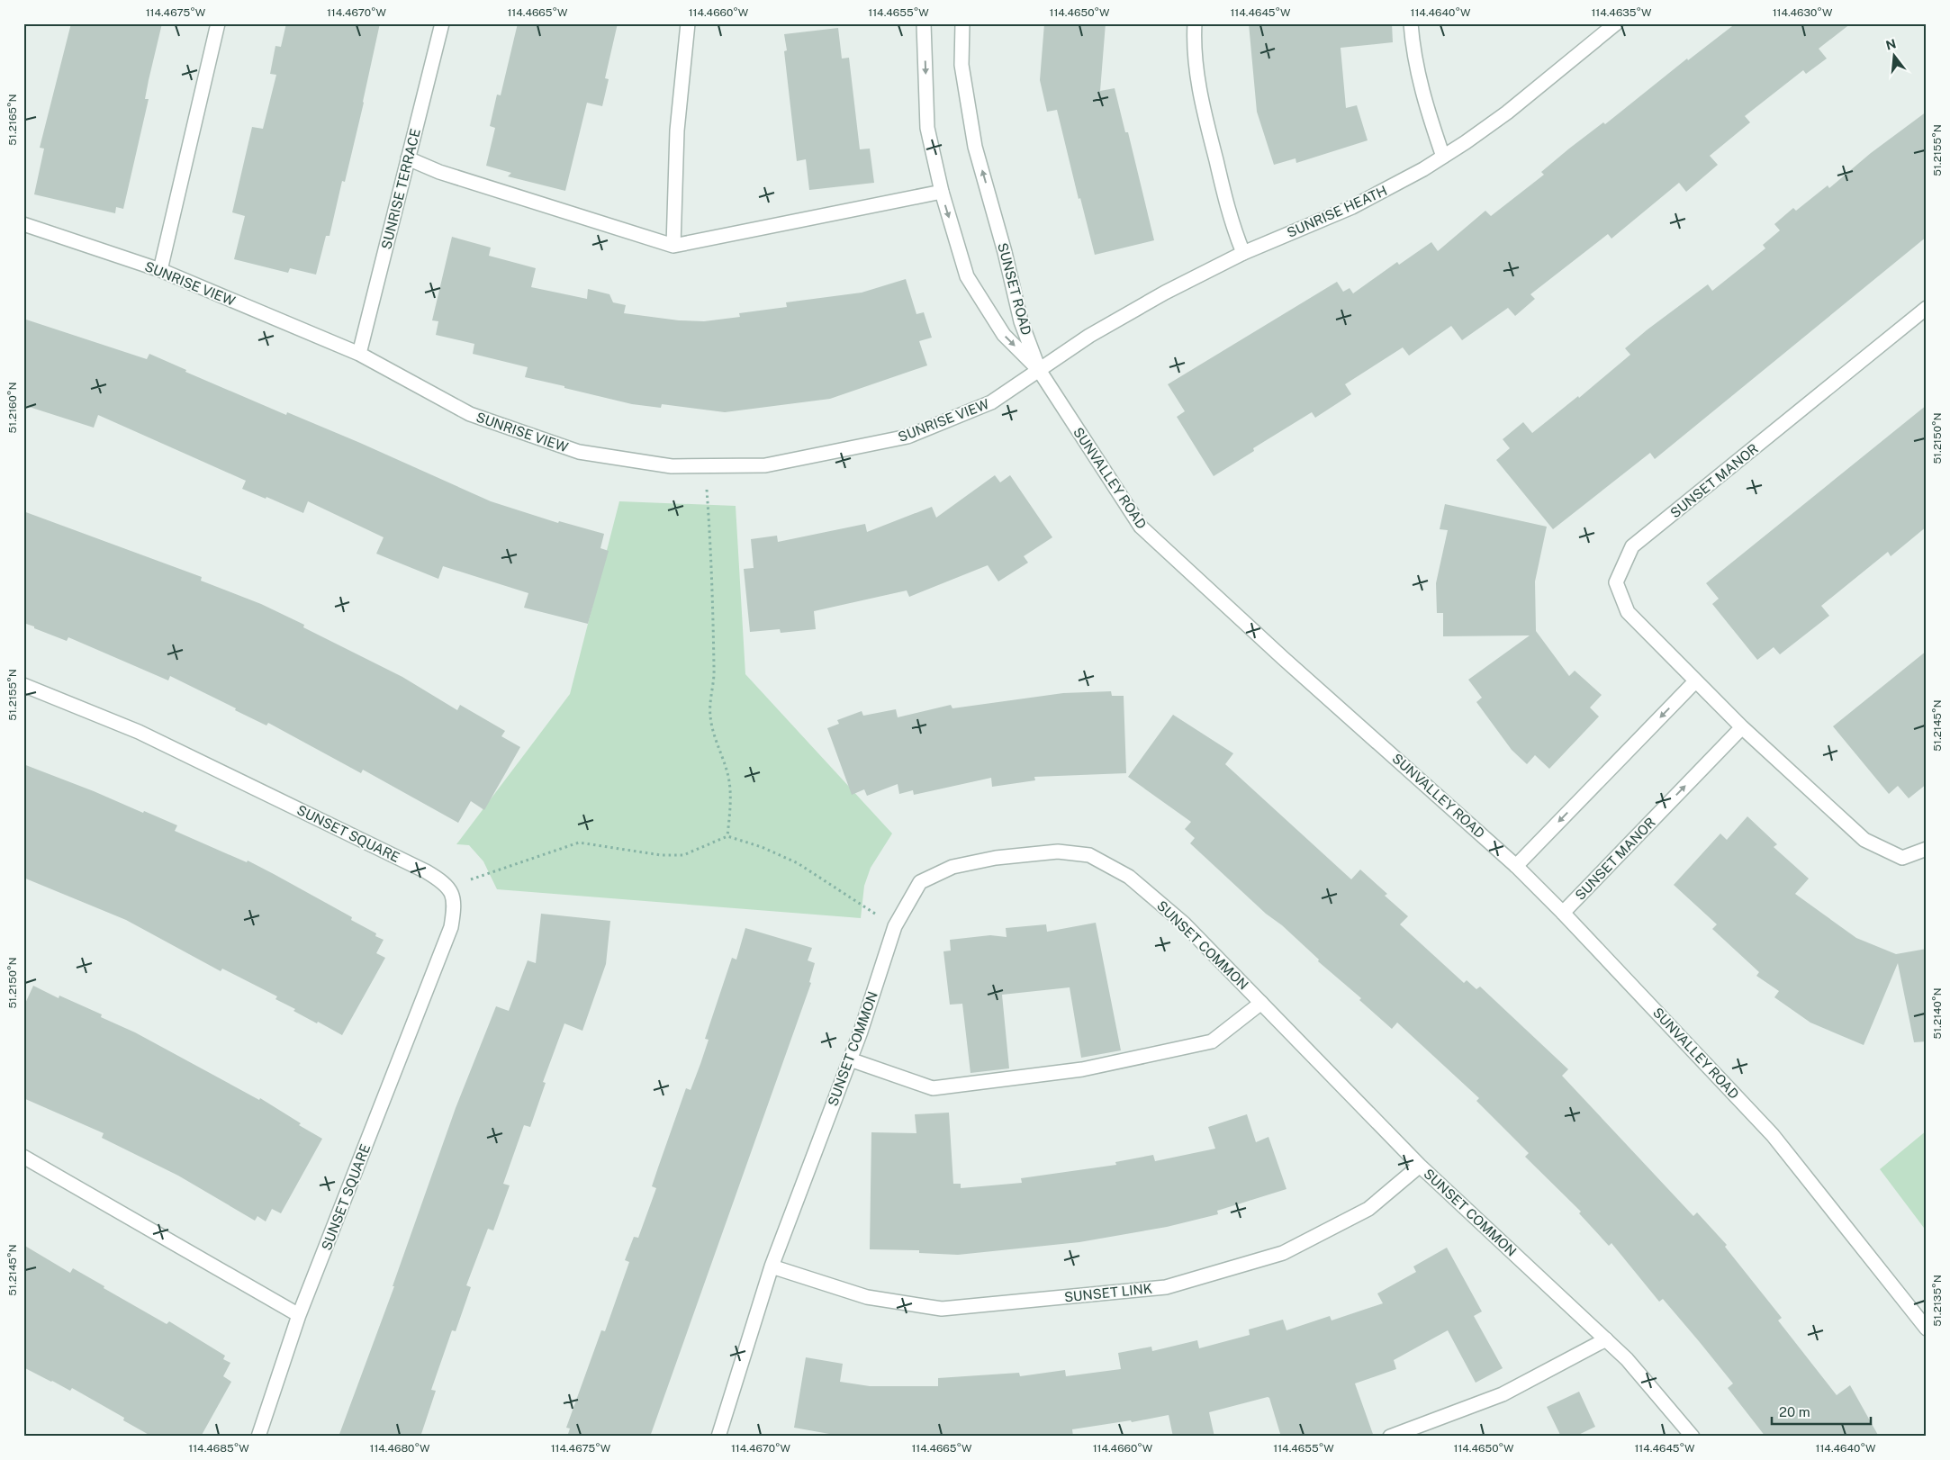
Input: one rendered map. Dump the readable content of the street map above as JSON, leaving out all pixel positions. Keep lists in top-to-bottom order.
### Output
{
  "streets": {
    "street": [
      "SUNRISE TERRACE",
      "SUNRISE HEATH",
      "SUNRISE VIEW",
      "SUNSET ROAD",
      "SUNVALLEY ROAD",
      "SUNSET MANOR",
      "SUNSET SQUARE",
      "SUNSET COMMON",
      "SUNSET LINK"
    ]
  },
  "crossings": [
    ["SUNRISE TERRACE", "SUNRISE VIEW"],
    ["SUNRISE HEATH", "SUNRISE VIEW"],
    ["SUNRISE HEATH", "SUNSET ROAD"],
    ["SUNRISE HEATH", "SUNVALLEY ROAD"],
    ["SUNRISE VIEW", "SUNSET ROAD"],
    ["SUNRISE VIEW", "SUNVALLEY ROAD"],
    ["SUNSET ROAD", "SUNVALLEY ROAD"],
    ["SUNVALLEY ROAD", "SUNSET MANOR"],
    ["SUNSET COMMON", "SUNSET LINK"]
  ],
  "scale_bar": "20 m",
  "north": "top",
  "coordinates": [
    "114.4675°W",
    "114.4670°W",
    "114.4665°W",
    "114.4660°W",
    "114.4655°W",
    "114.4650°W",
    "114.4645°W",
    "114.4640°W",
    "114.4635°W",
    "114.4630°W",
    "51.2165°N",
    "51.2155°N",
    "51.2160°N",
    "51.2150°N",
    "51.2145°N",
    "51.2140°N",
    "51.2135°N",
    "114.4685°W",
    "114.4680°W"
  ]
}
